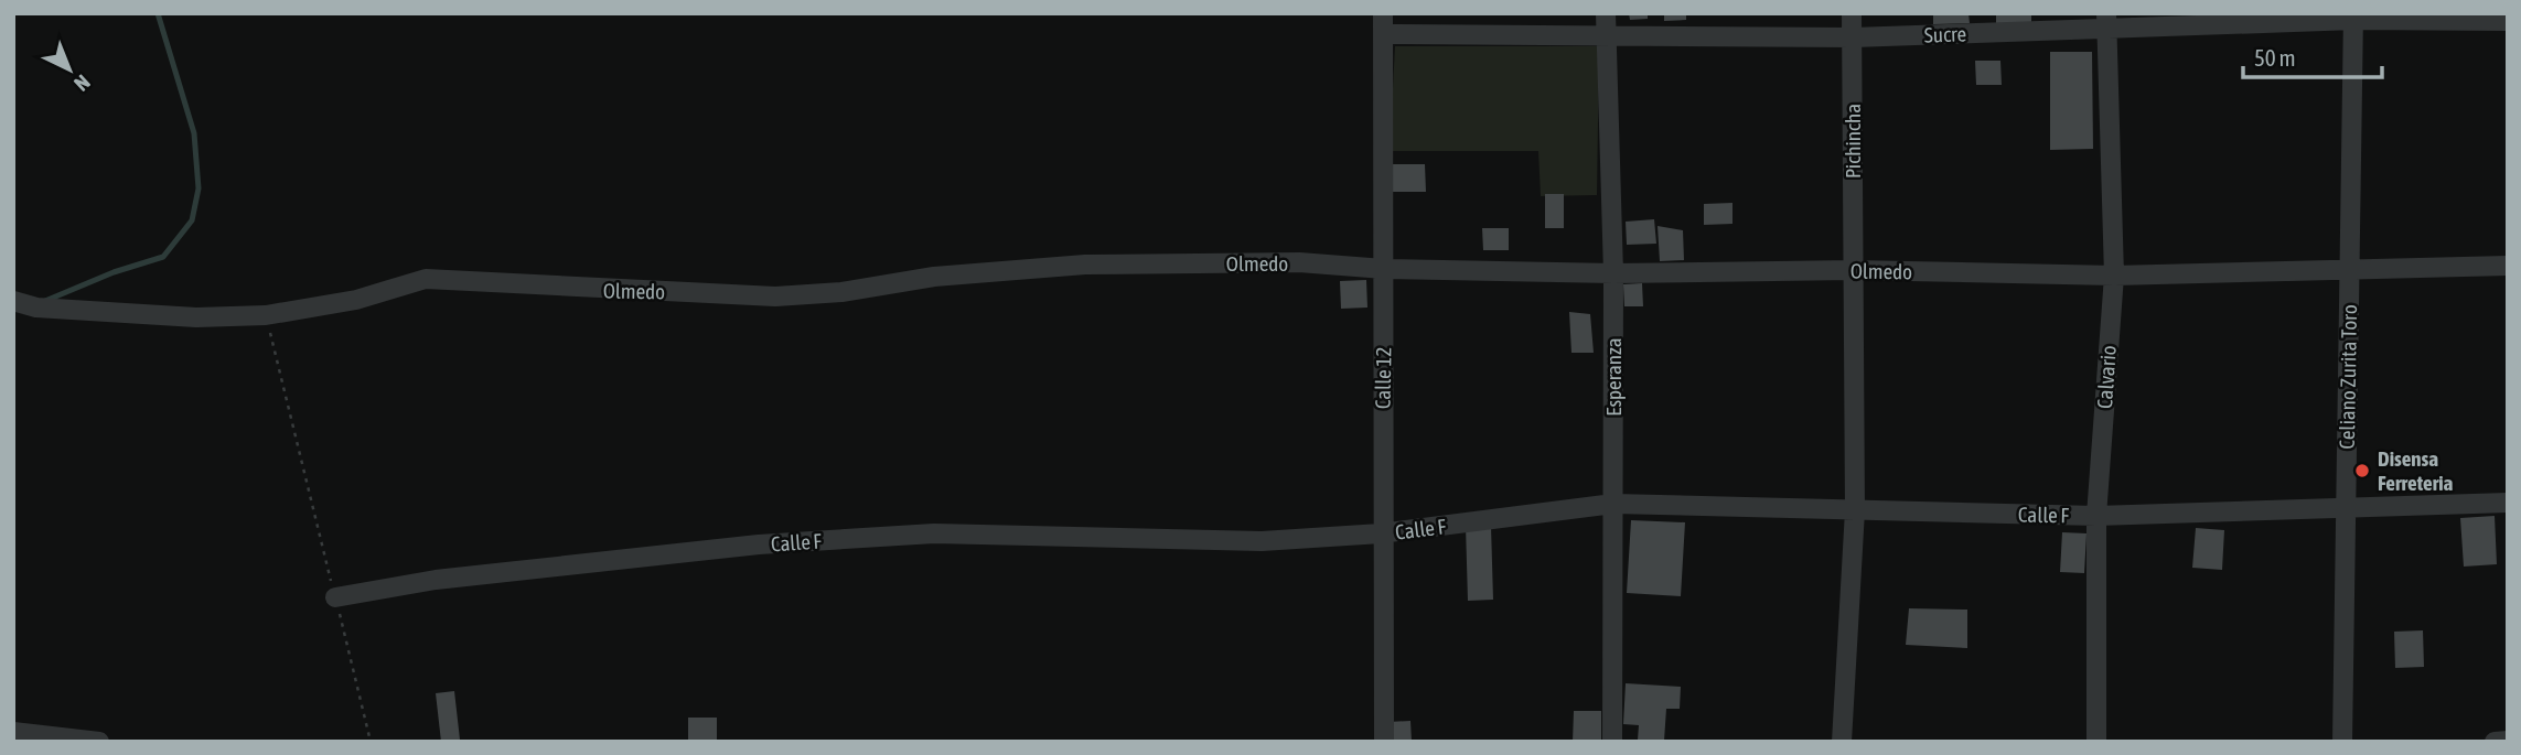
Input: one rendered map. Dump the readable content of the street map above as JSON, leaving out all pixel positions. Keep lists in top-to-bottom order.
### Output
{
  "streets": {
    "street": [
      "Sucre",
      "Pichincha",
      "Olmedo",
      "Esperanza",
      "Calvario",
      "Celiano Zurita Toro",
      "Calle 12",
      "Calle F"
    ]
  },
  "crossings": [
    ["Sucre", "Pichincha"],
    ["Sucre", "Esperanza"],
    ["Sucre", "Calvario"],
    ["Sucre", "Celiano Zurita Toro"],
    ["Sucre", "Calle 12"],
    ["Pichincha", "Olmedo"],
    ["Pichincha", "Calle F"],
    ["Olmedo", "Esperanza"],
    ["Olmedo", "Calvario"],
    ["Olmedo", "Celiano Zurita Toro"],
    ["Olmedo", "Calle 12"],
    ["Esperanza", "Calle F"],
    ["Calvario", "Calle F"],
    ["Celiano Zurita Toro", "Calle F"],
    ["Calle 12", "Calle F"]
  ],
  "places": ["Disensa Ferreteria"],
  "scale_bar": "50 m",
  "north": "bottom right"
}
